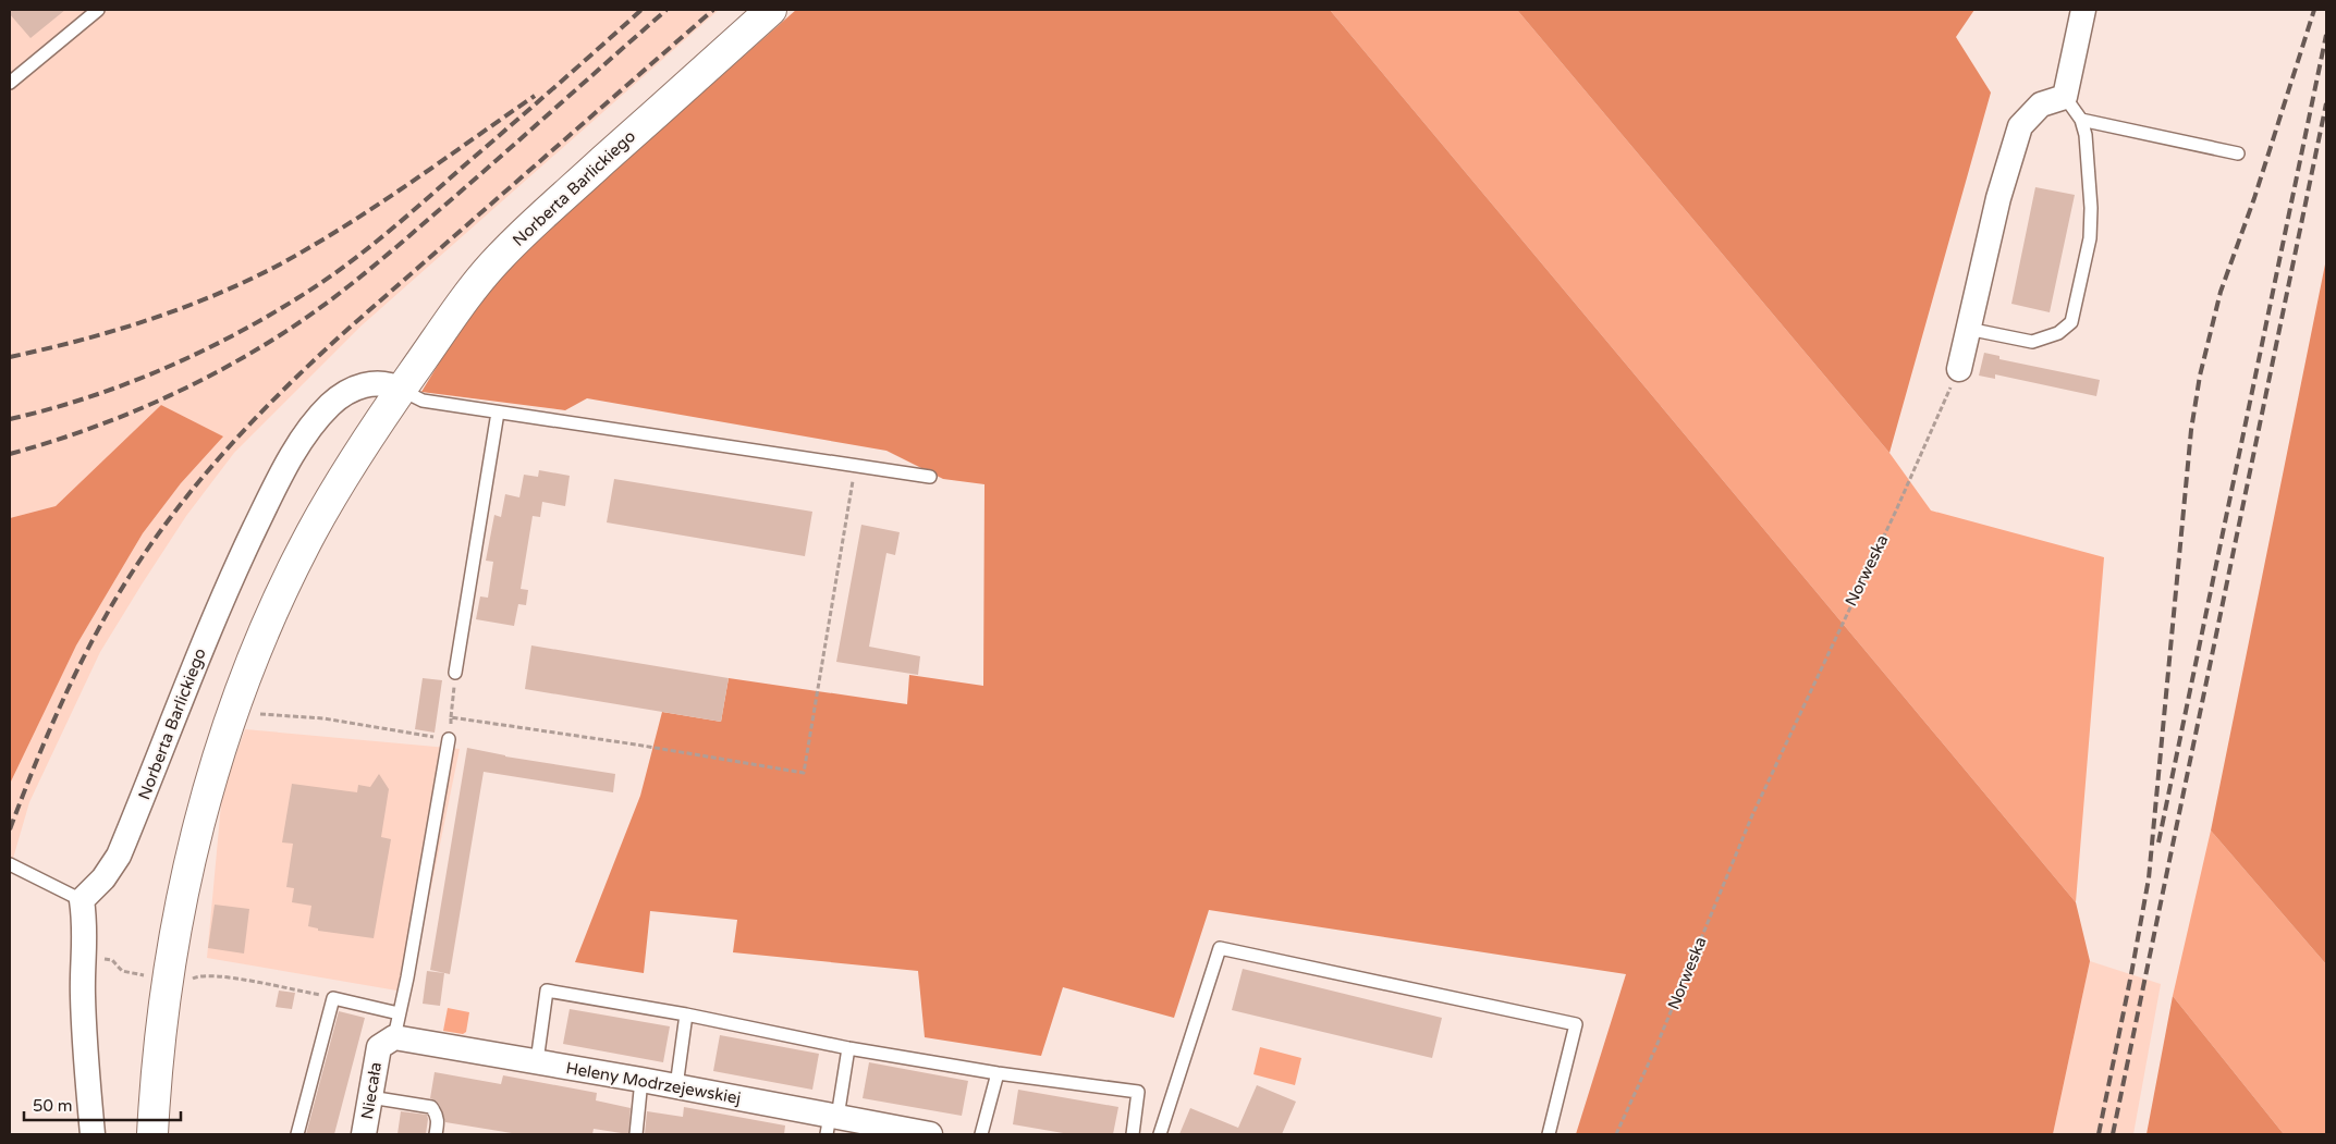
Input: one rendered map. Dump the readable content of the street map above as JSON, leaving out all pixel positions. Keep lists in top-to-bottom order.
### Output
{
  "streets": {
    "street": ["Norberta Barlickiego", "Heleny Modrzejewskiej", "Niecała"],
    "path": ["Norweska"]
  },
  "crossings": [
    ["Heleny Modrzejewskiej", "Niecała"]
  ],
  "scale_bar": "50 m"
}
